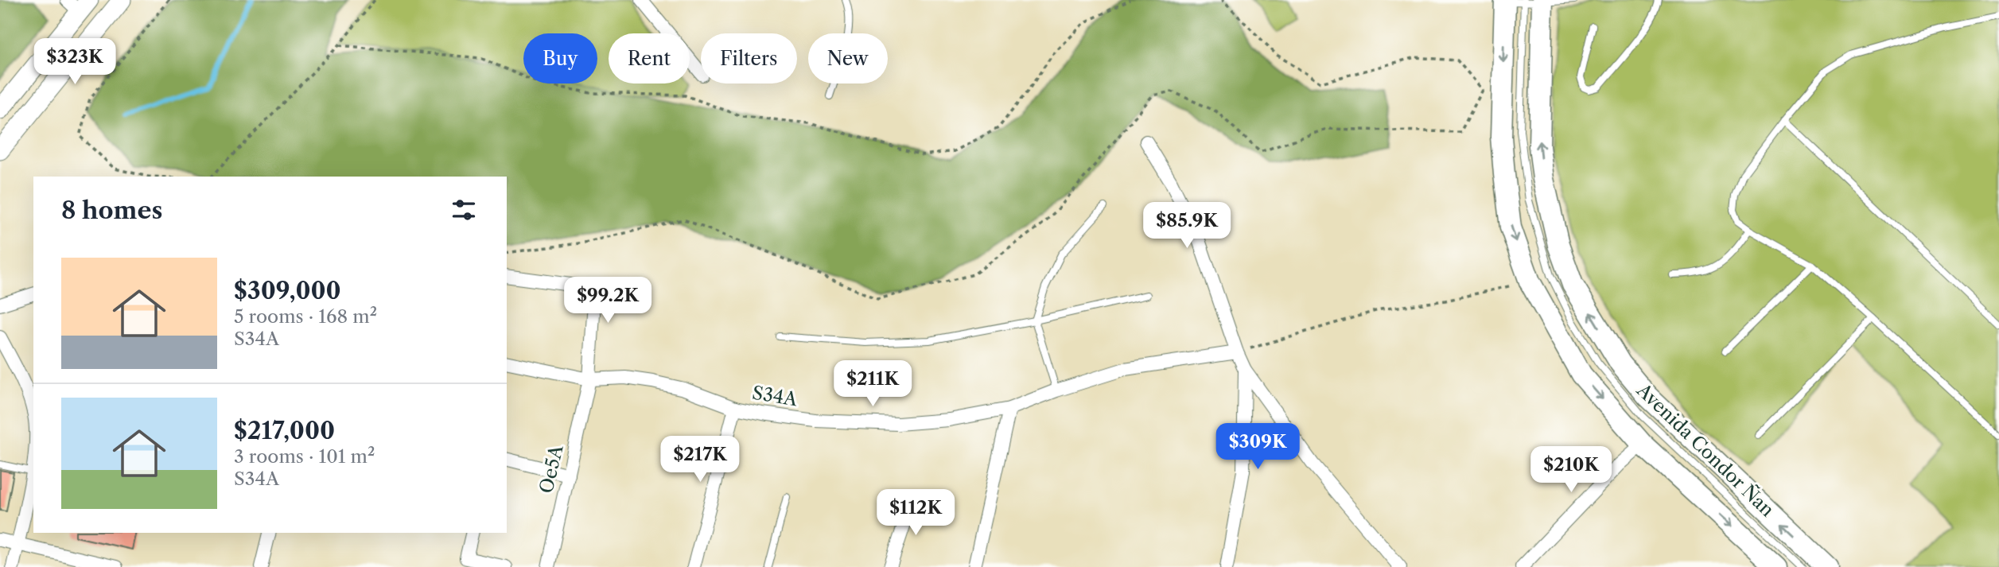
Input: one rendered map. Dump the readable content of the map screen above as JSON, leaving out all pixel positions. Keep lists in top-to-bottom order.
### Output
{
  "streets": {
    "main road": ["Avenida Condor Ñan"],
    "street": ["S34A", "Oe5A"]
  },
  "crossings": [
    ["S34A", "Oe5A"]
  ],
  "page": {
    "chip": [
      "Buy",
      "Rent",
      "Filters",
      "New"
    ],
    "price": [
      "$323K",
      "$85.9K",
      "$99.2K",
      "$211K",
      "$309K",
      "$217K",
      "$210K",
      "$112K"
    ],
    "heading": "8 homes",
    "list": [
      {
        "name": "$309,000",
        "note": "5 rooms · 168 m² · S34A"
      },
      {
        "name": "$217,000",
        "note": "3 rooms · 101 m² · S34A"
      }
    ]
  }
}
